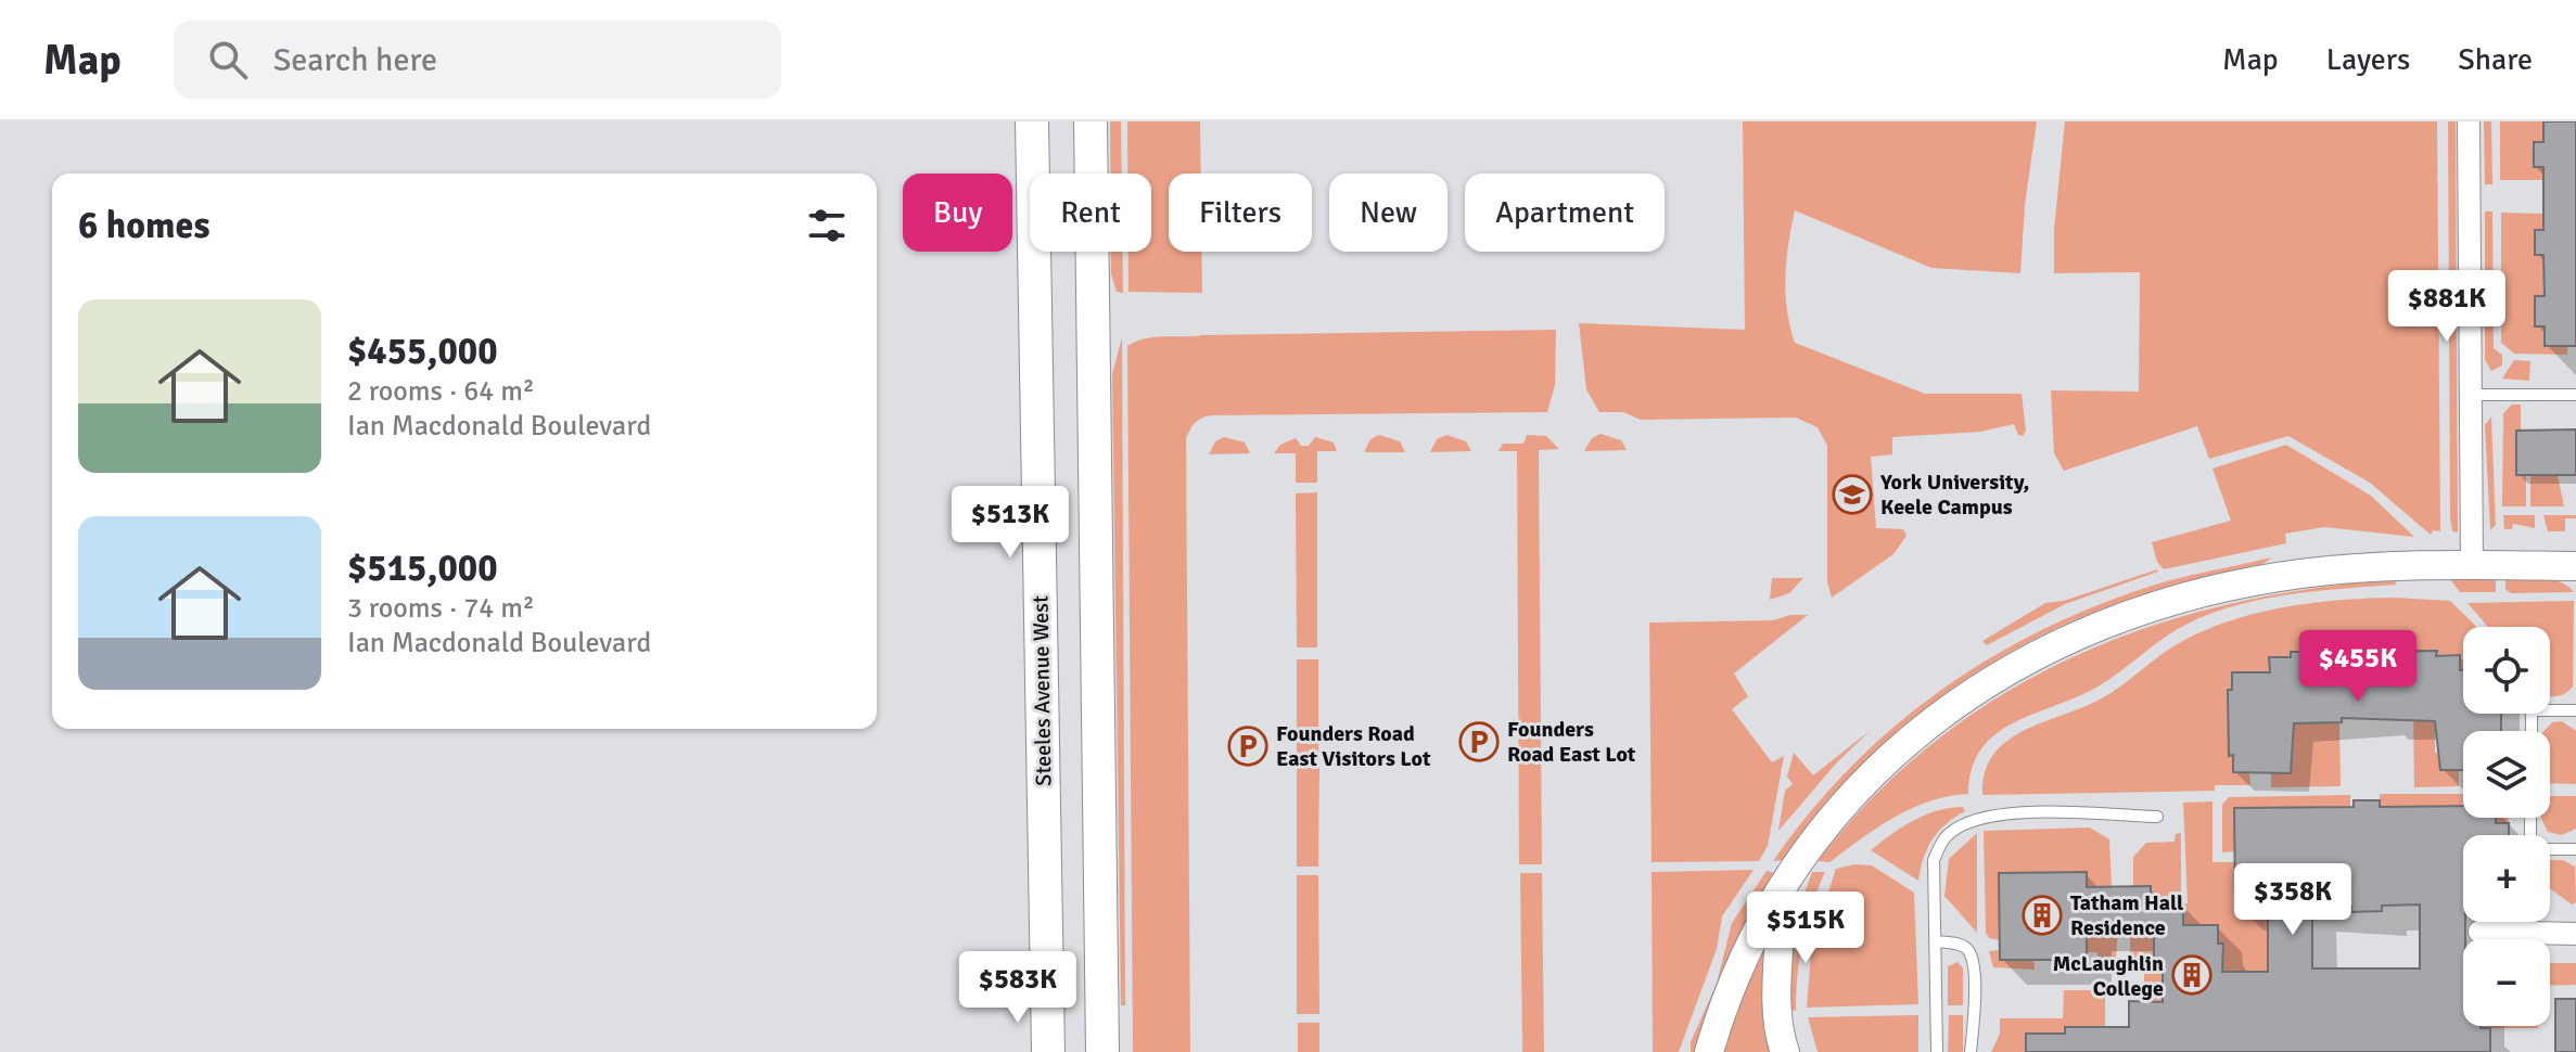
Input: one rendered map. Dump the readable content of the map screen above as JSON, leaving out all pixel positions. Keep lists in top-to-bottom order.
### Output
{
  "streets": {
    "main road": ["Steeles Avenue West"]
  },
  "places": {
    "school or university": ["York University, Keele Campus"],
    "parking": ["Founders Road East Lot", "Founders Road East Visitors Lot"],
    "building": ["Tatham Hall Residence", "McLaughlin College"]
  },
  "page": {
    "header": "Map",
    "search": "Search here",
    "nav": ["Map", "Layers", "Share"],
    "chip": [
      "Buy",
      "Rent",
      "Filters",
      "New",
      "Apartment"
    ],
    "heading": "6 homes",
    "price": [
      "$881K",
      "$513K",
      "$455K",
      "$358K",
      "$515K",
      "$583K"
    ],
    "list": [
      {
        "name": "$455,000",
        "note": "2 rooms · 64 m² · Ian Macdonald Boulevard"
      },
      {
        "name": "$515,000",
        "note": "3 rooms · 74 m² · Ian Macdonald Boulevard"
      }
    ],
    "map_buttons": ["+", "−"]
  }
}
